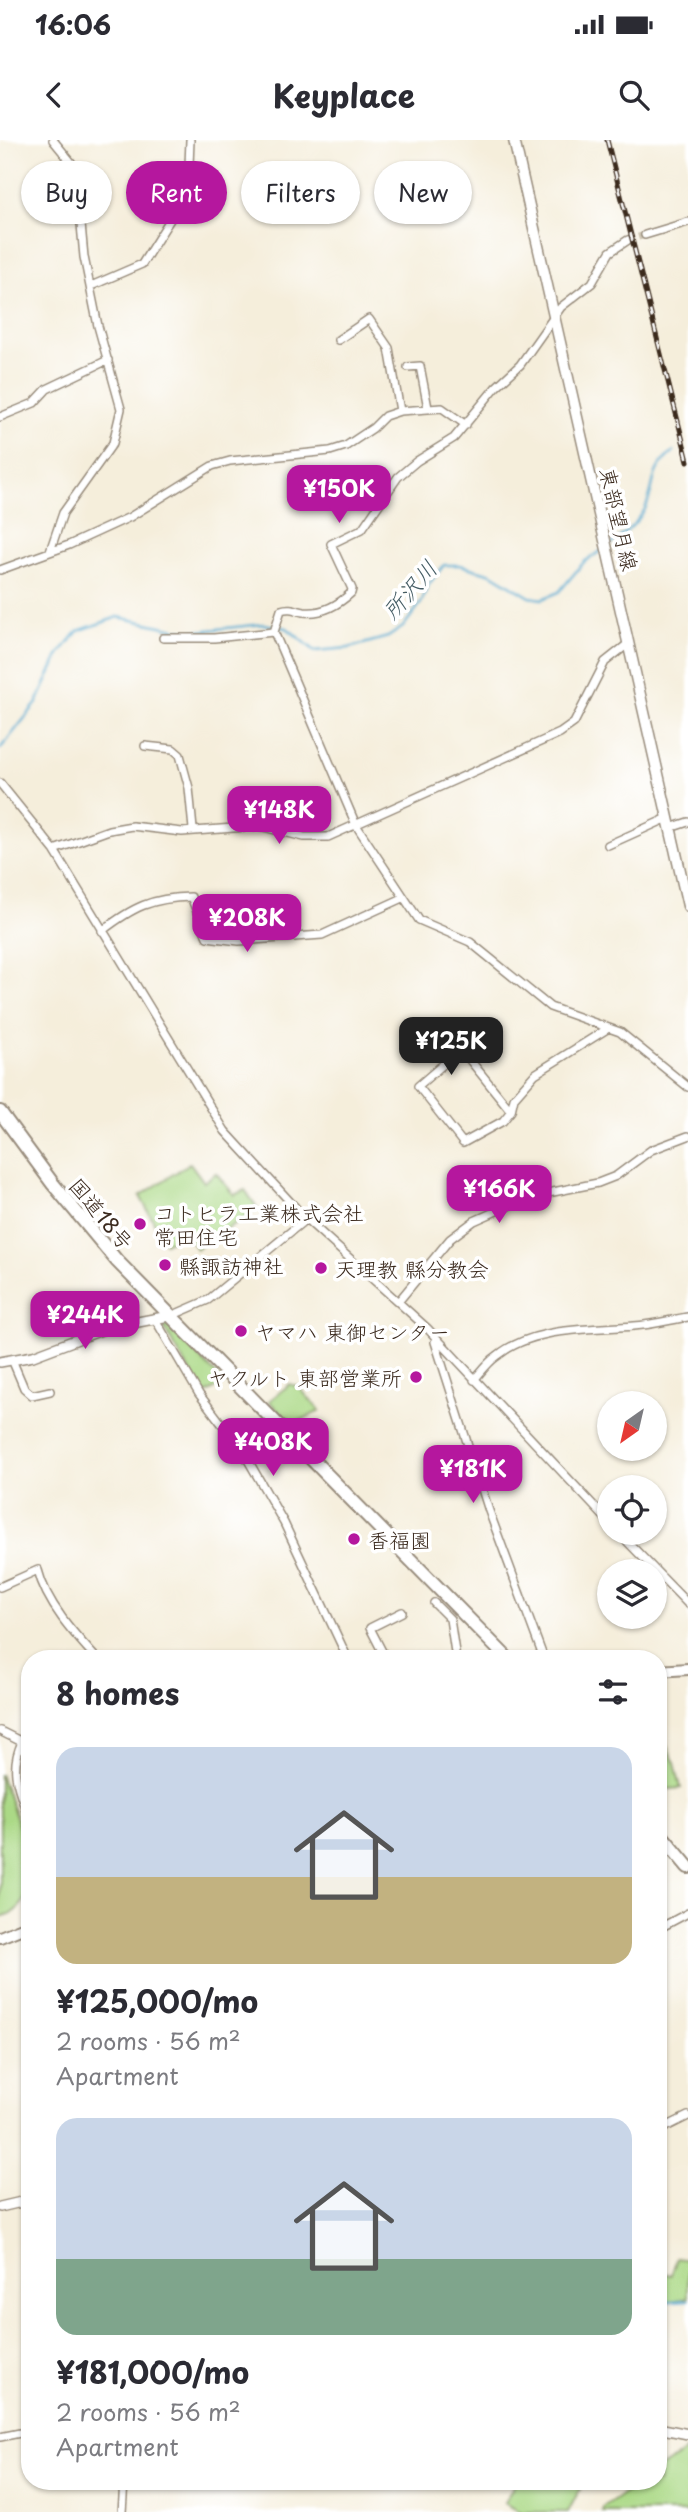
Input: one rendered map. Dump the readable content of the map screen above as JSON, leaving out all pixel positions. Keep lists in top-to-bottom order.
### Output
{
  "streets": {
    "highway": ["国道18号"],
    "main road": ["東部望月線"]
  },
  "water": ["所沢川"],
  "places": [
    "コトヒラ工業株式会社 常田住宅",
    "縣諏訪神社",
    "天理教 縣分教会",
    "ヤマハ 東御センター",
    "ヤクルト 東部営業所",
    "香福園"
  ],
  "north": "bottom left",
  "page": {
    "status": "16:06",
    "header": "Keyplace",
    "chip": [
      "Buy",
      "Rent",
      "Filters",
      "New"
    ],
    "price": [
      "¥150K",
      "¥148K",
      "¥208K",
      "¥125K",
      "¥166K",
      "¥244K",
      "¥408K",
      "¥181K"
    ],
    "heading": "8 homes",
    "list": [
      {
        "name": "¥125,000/mo",
        "note": "2 rooms · 56 m² · Apartment"
      },
      {
        "name": "¥181,000/mo",
        "note": "2 rooms · 56 m² · Apartment"
      }
    ]
  }
}
